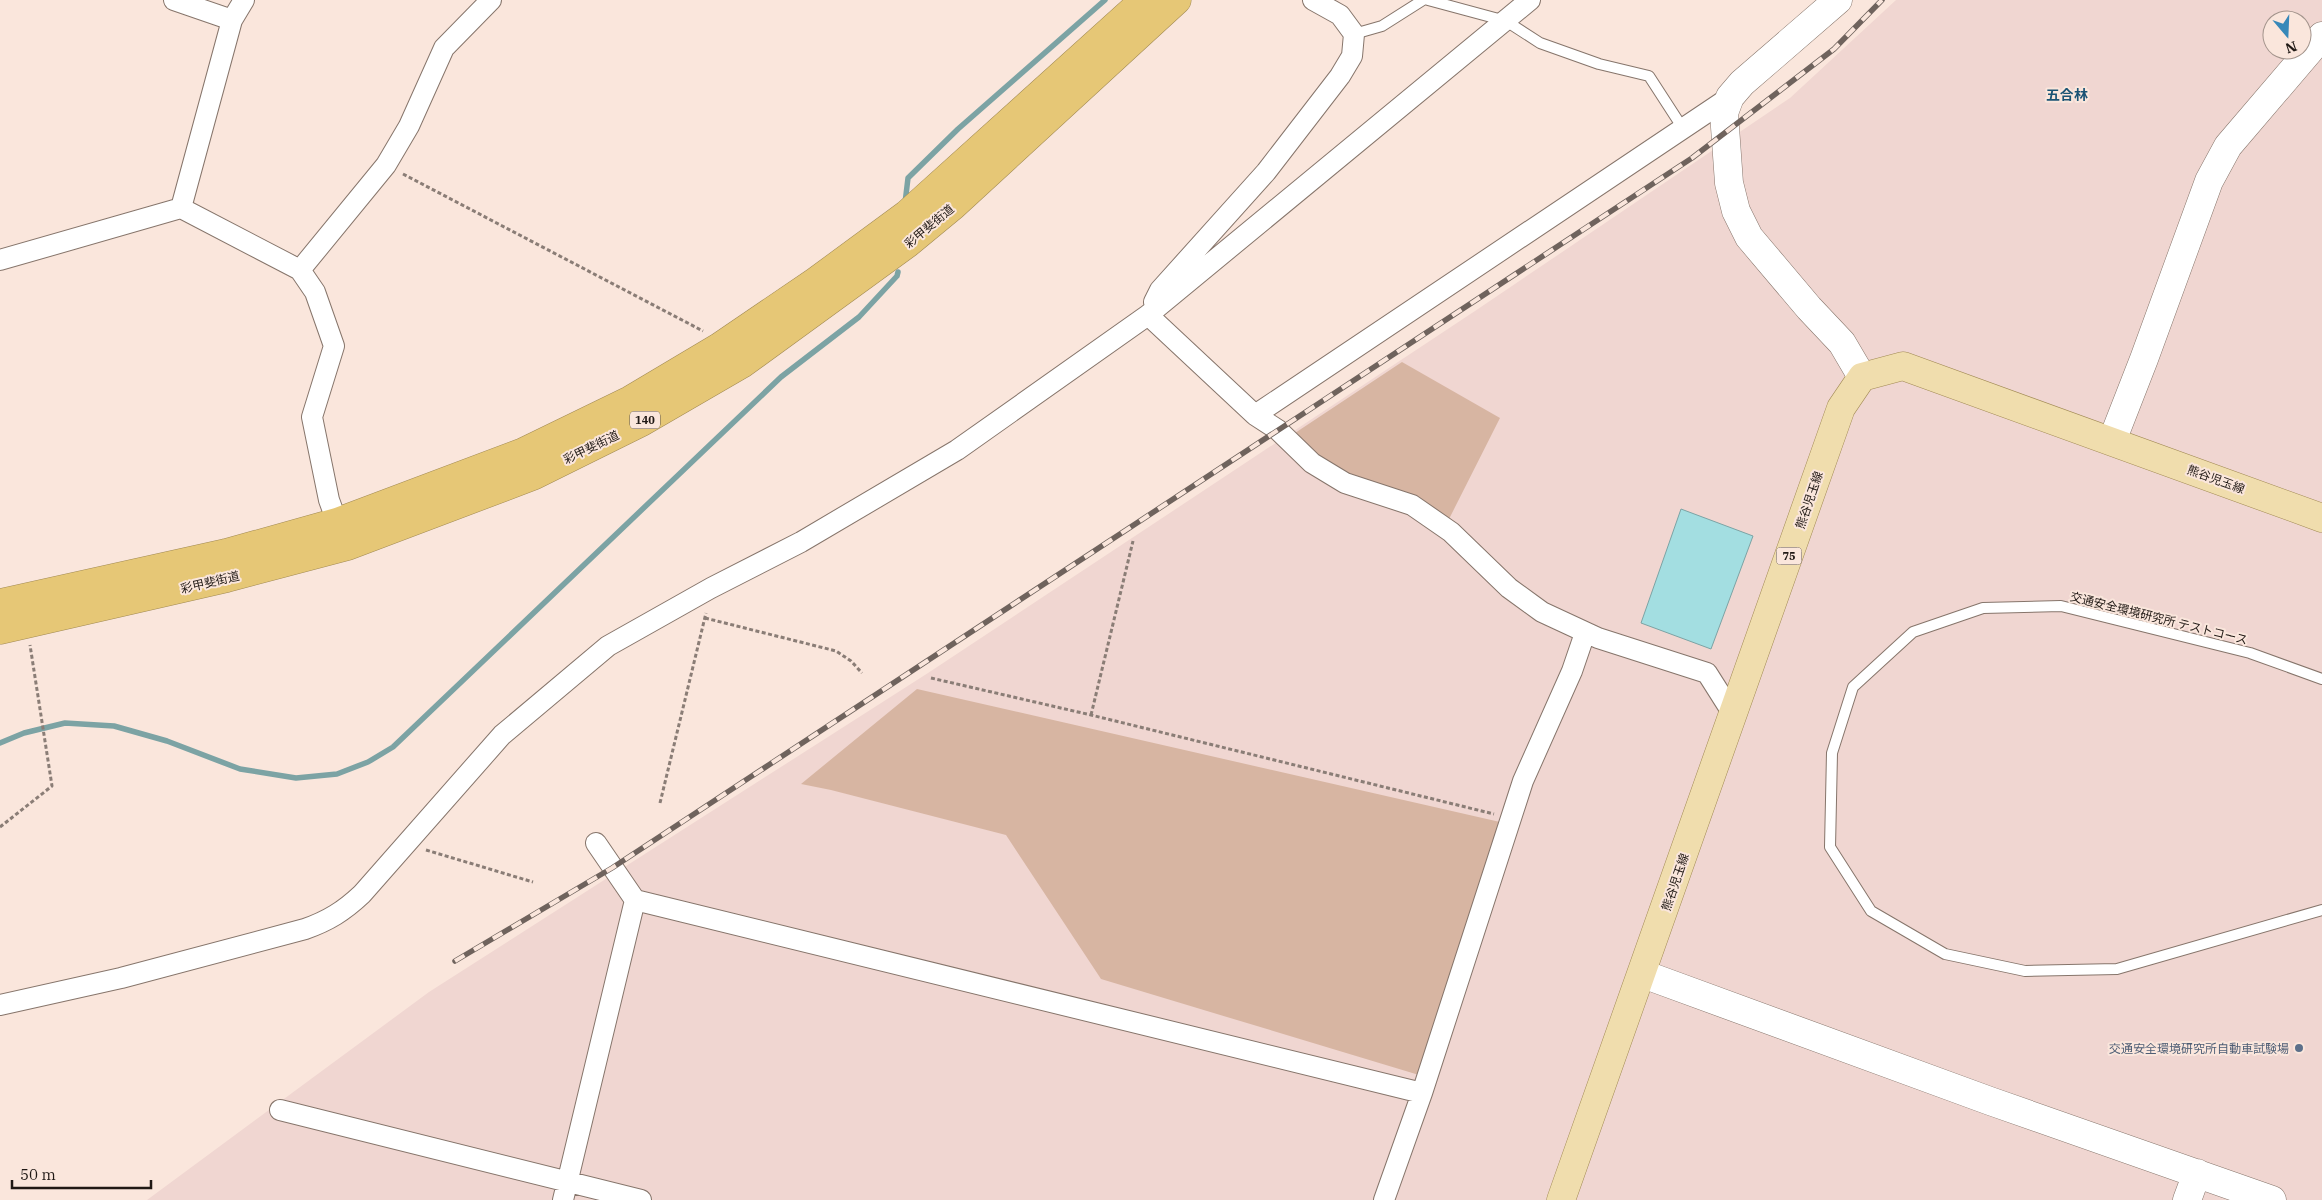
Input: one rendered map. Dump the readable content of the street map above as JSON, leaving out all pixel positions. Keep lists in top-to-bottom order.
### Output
{
  "streets": {
    "highway": ["彩甲斐街道", "140"],
    "main road": ["熊谷児玉線", "75"],
    "lane": ["交通安全環境研究所 テストコース"]
  },
  "districts": ["五合林"],
  "places": ["交通安全環境研究所自動車試験場"],
  "scale_bar": "50 m",
  "north": "bottom"
}
